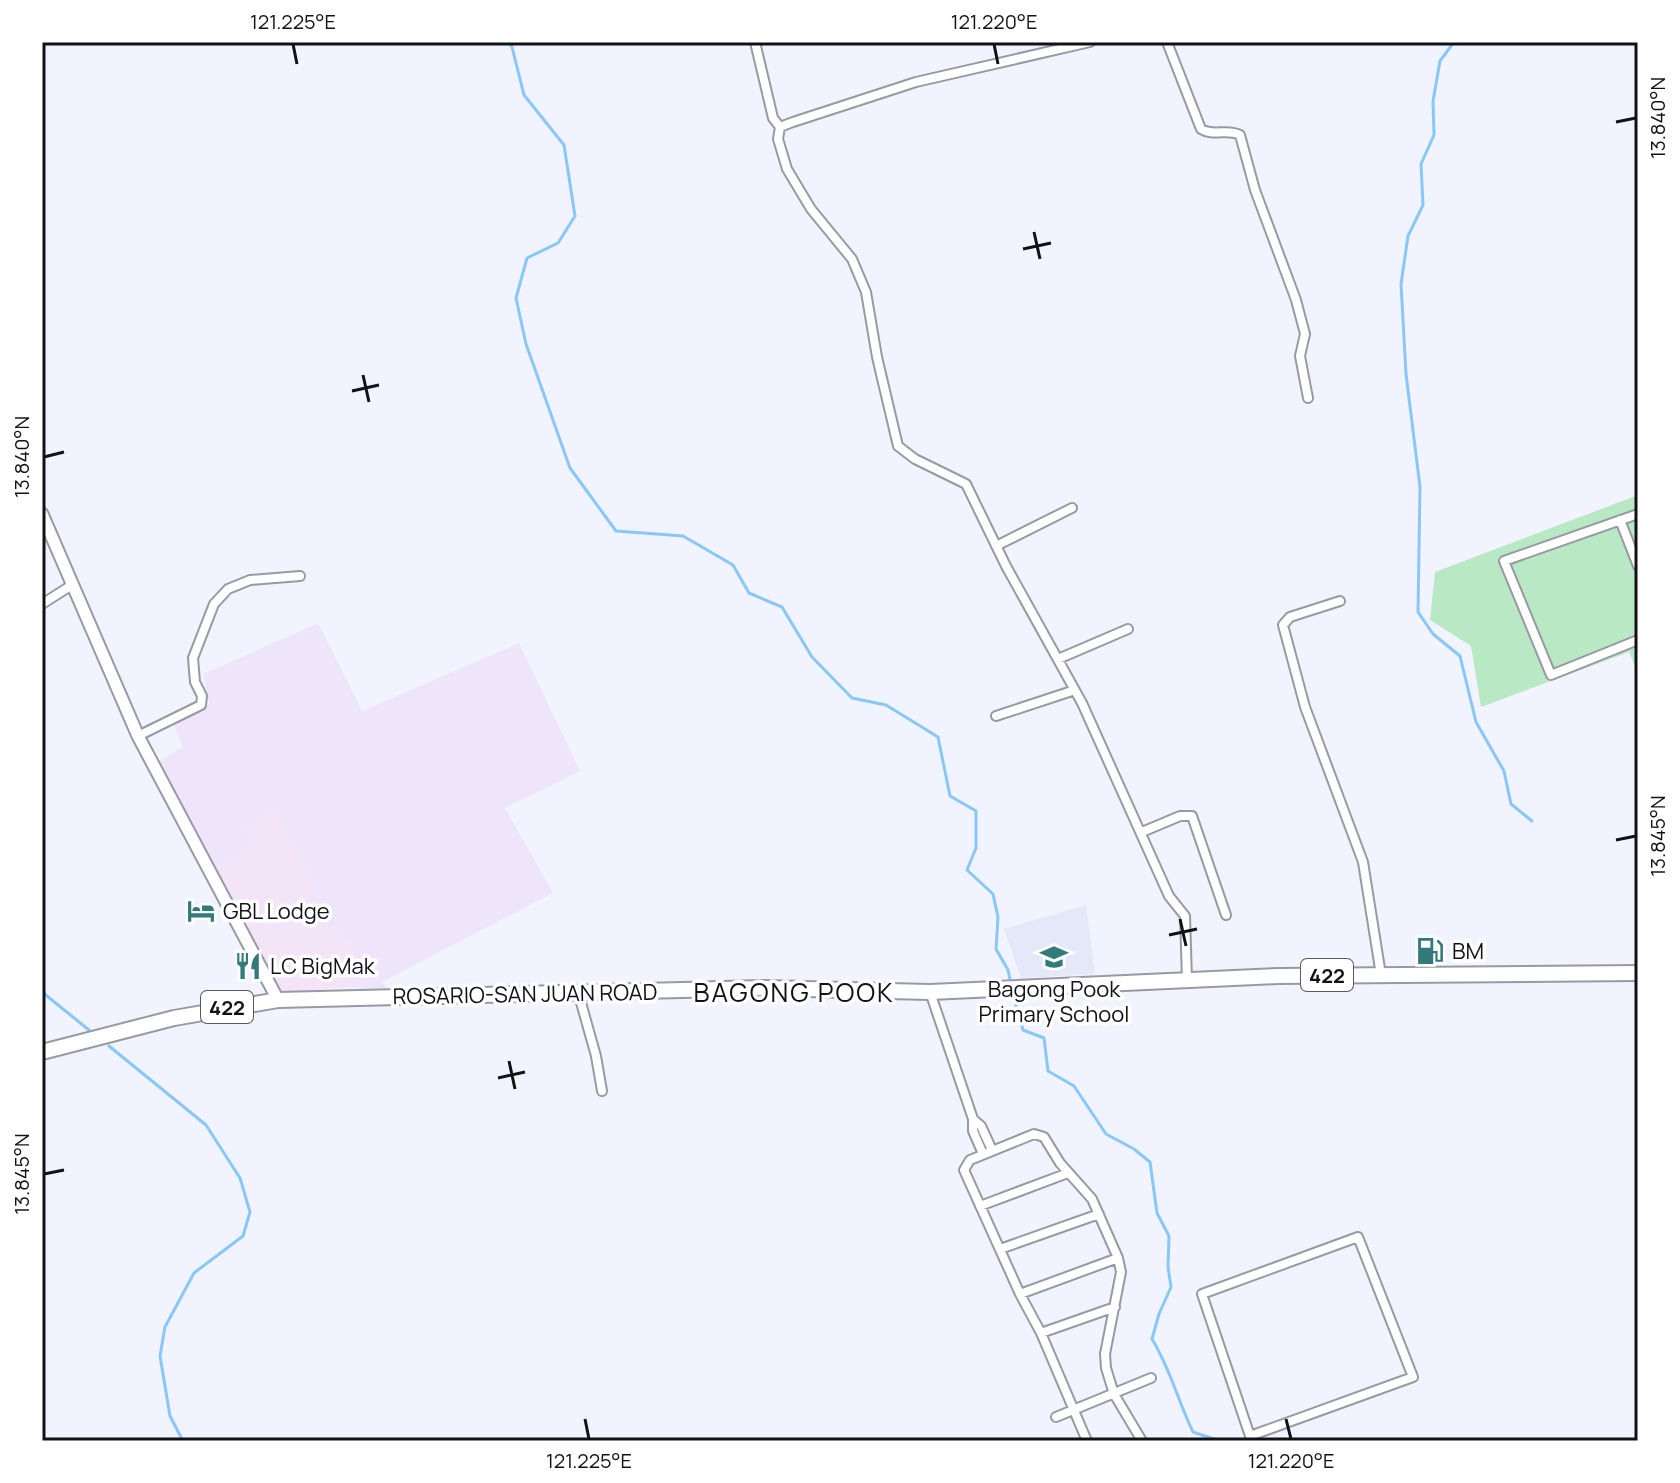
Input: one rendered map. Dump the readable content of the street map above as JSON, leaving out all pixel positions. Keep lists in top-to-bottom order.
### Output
{
  "streets": {
    "main road": ["422", "ROSARIO-SAN JUAN ROAD"]
  },
  "districts": ["BAGONG POOK"],
  "places": {
    "hotel": ["GBL Lodge"],
    "fuel station": ["BM"],
    "school or university": ["Bagong Pook Primary School"],
    "restaurant": ["LC BigMak"]
  },
  "coordinates": [
    "121.225°E",
    "121.220°E",
    "13.840°N",
    "13.845°N"
  ]
}
